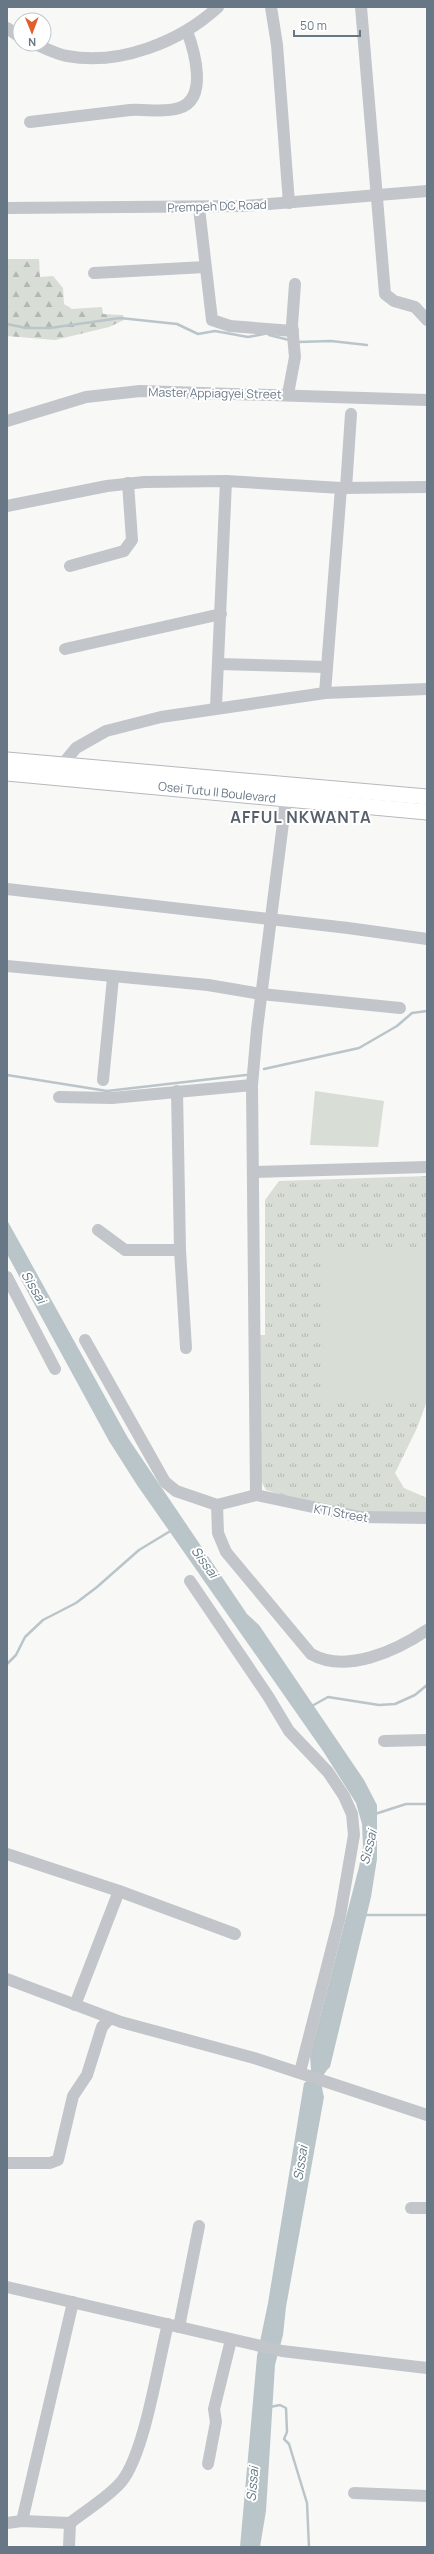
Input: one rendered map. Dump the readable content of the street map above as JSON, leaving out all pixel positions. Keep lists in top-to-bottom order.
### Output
{
  "streets": {
    "main road": ["Osei Tutu II Boulevard"],
    "street": ["Prempeh DC Road", "Master Appiagyei Street", "KTI Street"]
  },
  "districts": ["AFFUL NKWANTA"],
  "water": ["Sissai"],
  "scale_bar": "50 m",
  "north": "bottom"
}
